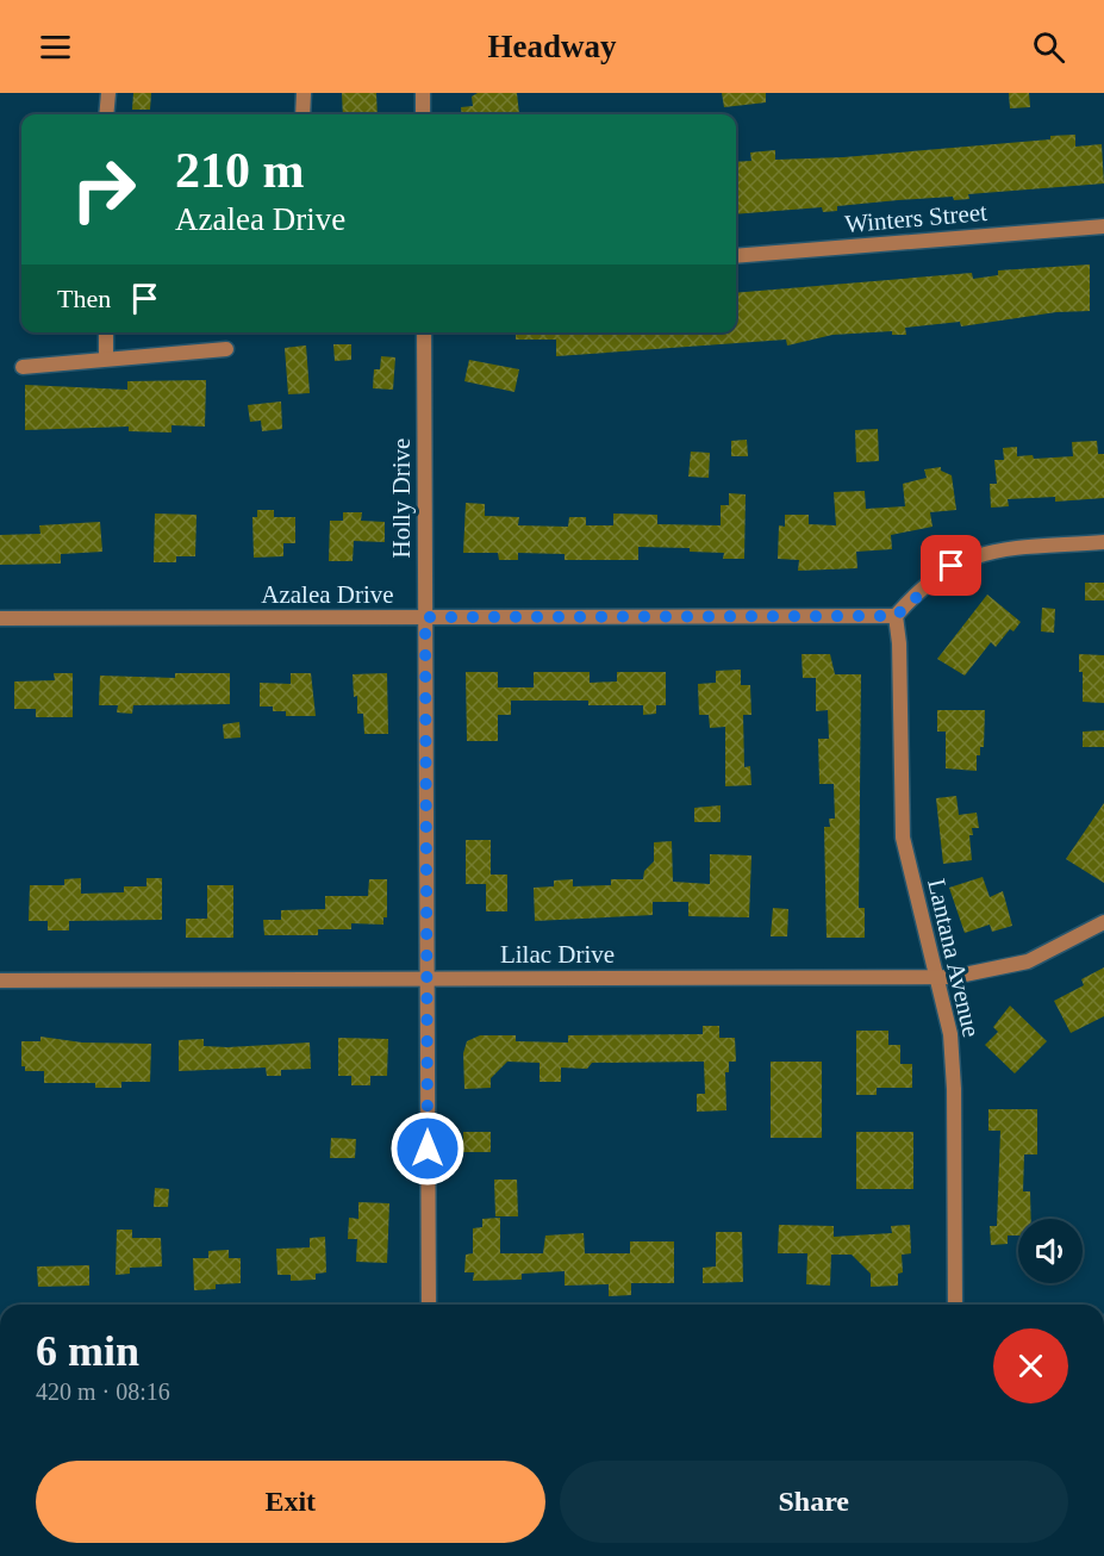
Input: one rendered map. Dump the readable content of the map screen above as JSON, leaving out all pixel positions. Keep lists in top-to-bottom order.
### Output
{
  "streets": {
    "street": [
      "Winters Street",
      "Holly Drive",
      "Azalea Drive",
      "Lilac Drive",
      "Lantana Avenue"
    ]
  },
  "crossings": [
    ["Holly Drive", "Azalea Drive"],
    ["Holly Drive", "Lilac Drive"],
    ["Azalea Drive", "Lantana Avenue"],
    ["Lilac Drive", "Lantana Avenue"]
  ],
  "page": {
    "header": "Headway",
    "turn": ["210 m", "Azalea Drive"],
    "then": "Then",
    "heading": ["6 min", "420 m · 08:16"],
    "buttons": ["Exit", "Share"]
  }
}
